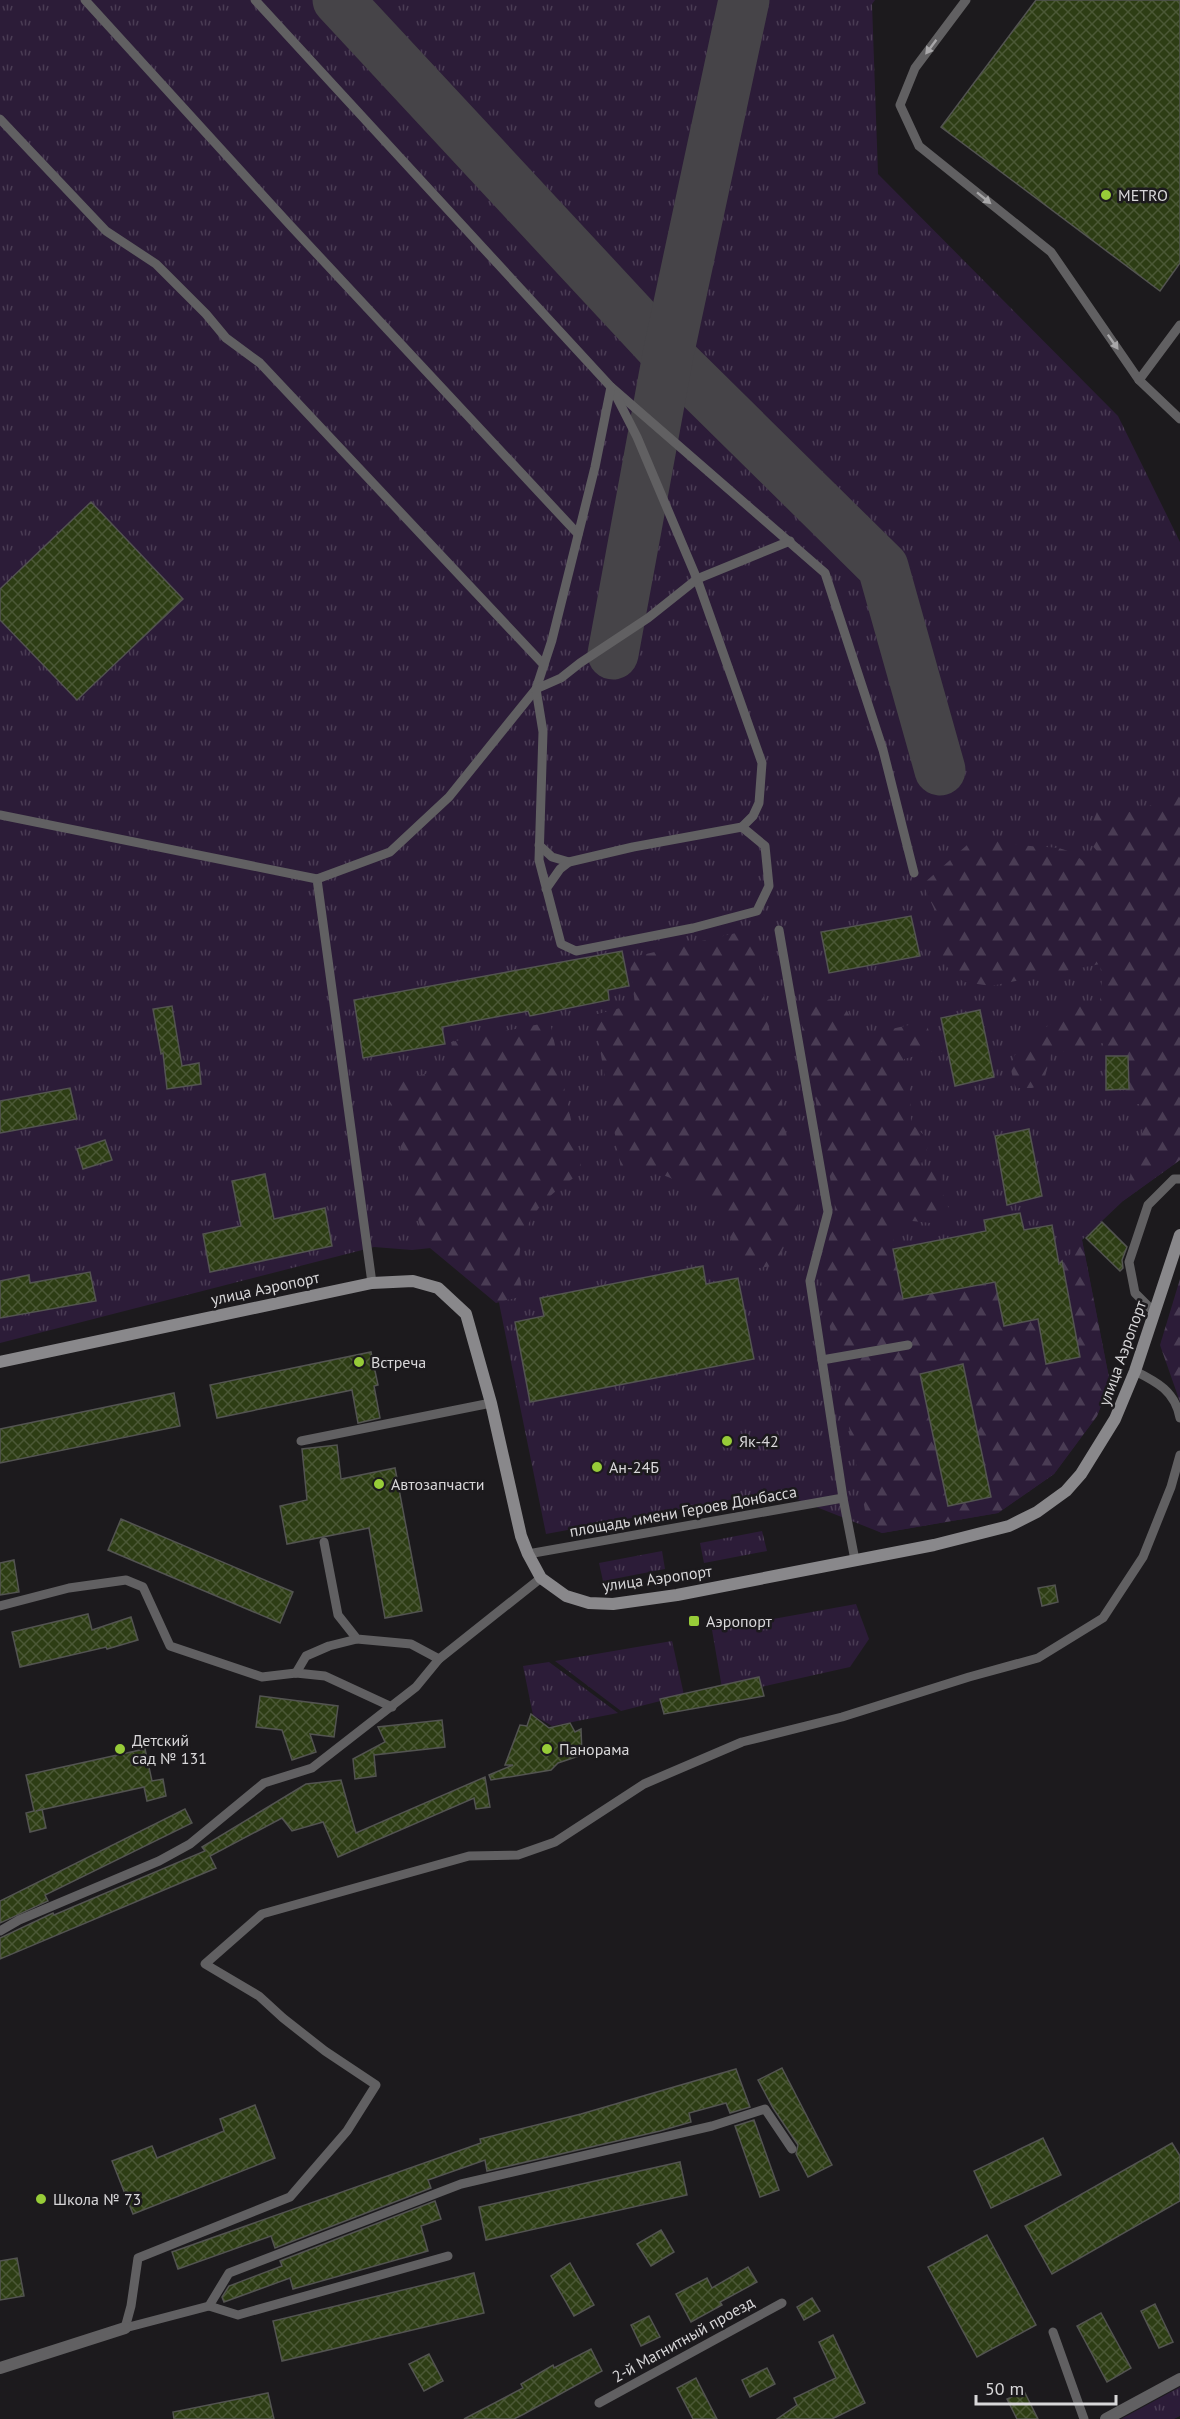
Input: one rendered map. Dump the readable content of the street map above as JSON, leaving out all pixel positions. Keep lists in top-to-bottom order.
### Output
{
  "streets": {
    "main road": ["улица Аэропорт"],
    "lane": ["площадь имени Героев Донбасса", "2-й Магнитный проезд"]
  },
  "crossings": [
    ["улица Аэропорт", "площадь имени Героев Донбасса"]
  ],
  "places": {
    "other": [
      "METRO",
      "Встреча",
      "Як-42",
      "Ан-24Б",
      "Автозапчасти",
      "Детский сад № 131",
      "Панорама",
      "Школа № 73"
    ],
    "transit": ["Аэропорт"]
  },
  "scale_bar": "50 m"
}
